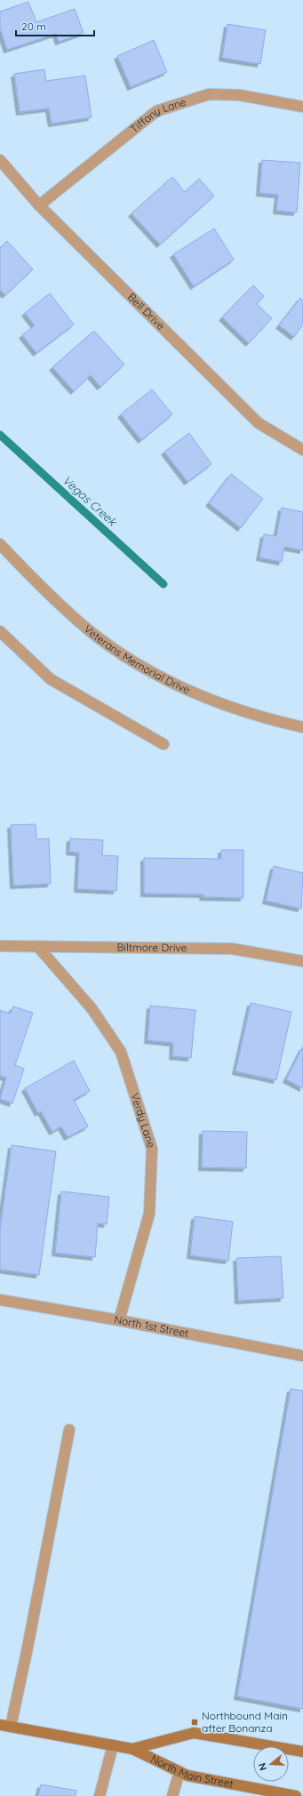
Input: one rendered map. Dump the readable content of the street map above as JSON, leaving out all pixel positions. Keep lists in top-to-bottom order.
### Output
{
  "streets": {
    "main road": ["North Main Street"],
    "street": [
      "Tiffany Lane",
      "Bell Drive",
      "Veterans Memorial Drive",
      "Biltmore Drive",
      "Verdy Lane",
      "North 1st Street"
    ]
  },
  "crossings": [
    ["Tiffany Lane", "Bell Drive"],
    ["Biltmore Drive", "Verdy Lane"],
    ["Verdy Lane", "North 1st Street"]
  ],
  "water": ["Vegas Creek"],
  "places": {
    "transit": ["Northbound Main after Bonanza"]
  },
  "scale_bar": "20 m",
  "north": "left"
}
